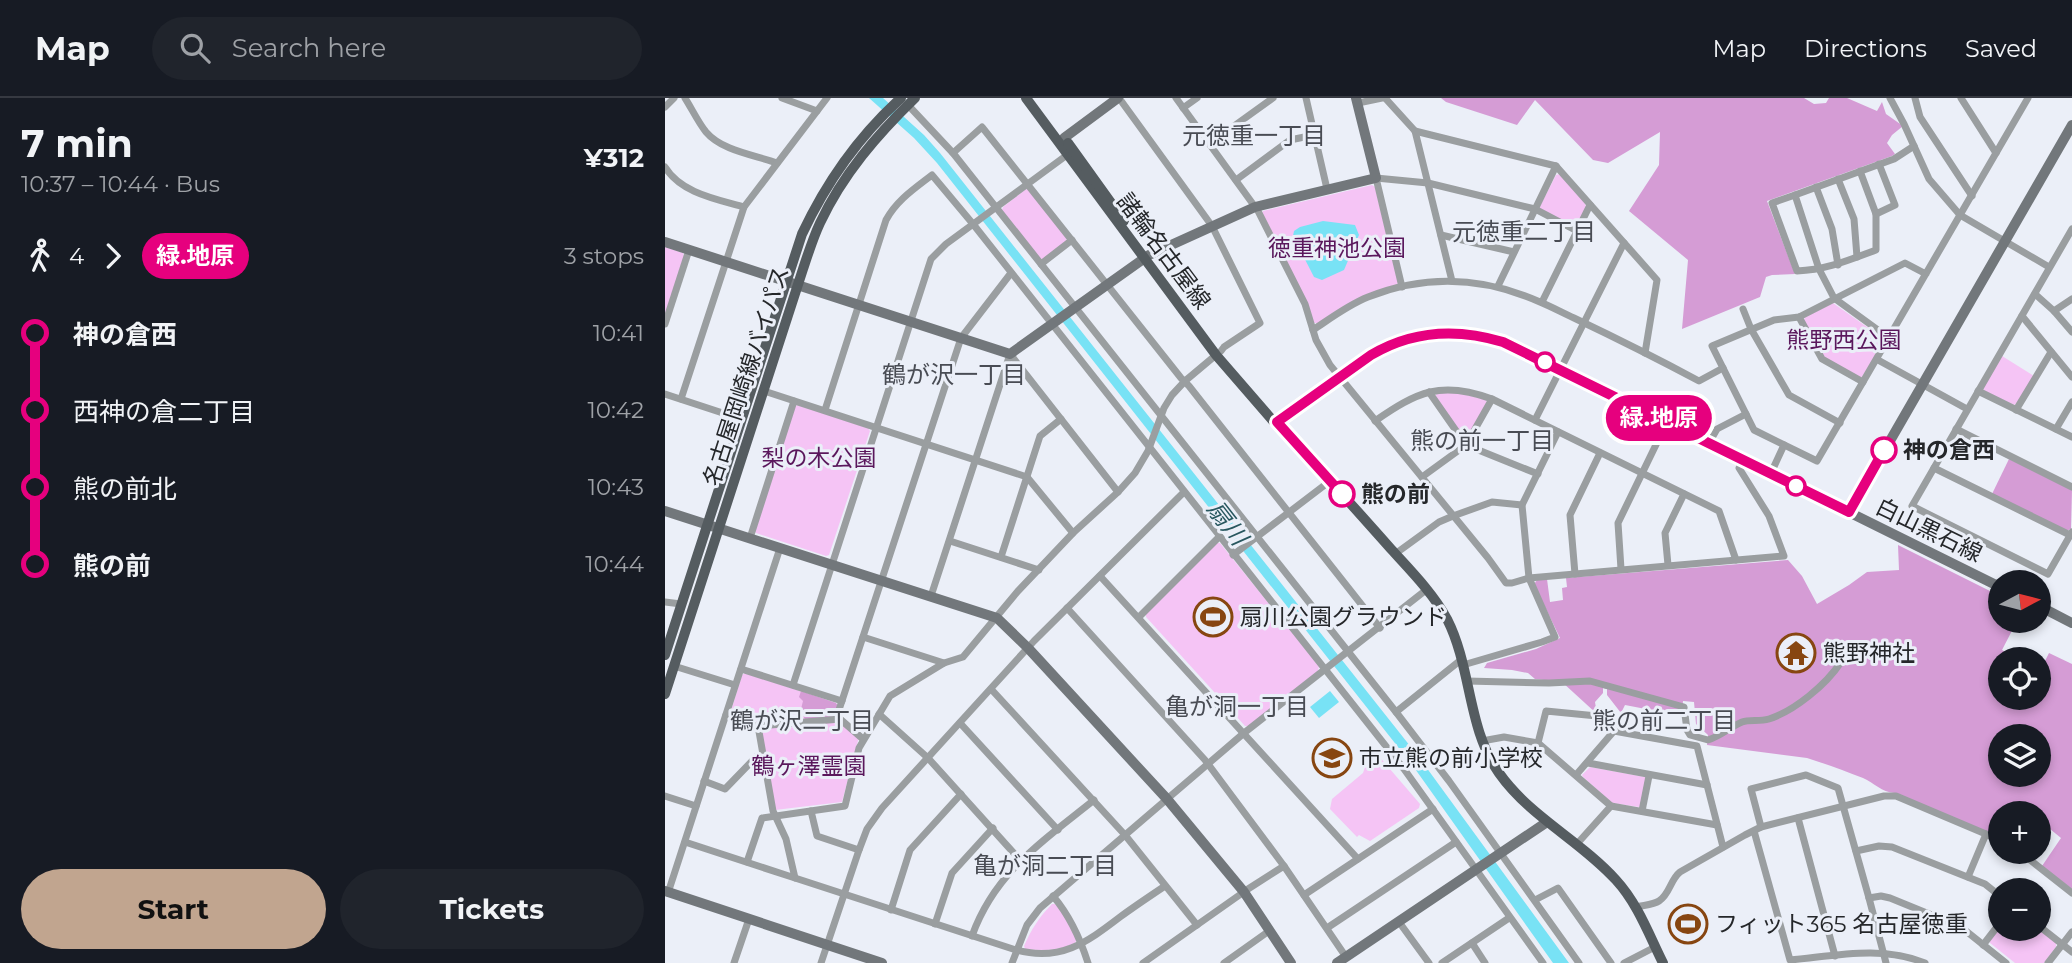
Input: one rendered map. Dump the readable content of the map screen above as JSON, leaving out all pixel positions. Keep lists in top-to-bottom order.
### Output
{
  "streets": {
    "main road": ["諸輪名古屋線", "名古屋岡崎線バイパス"],
    "street": ["白山黒石線"]
  },
  "crossings": [
    ["諸輪名古屋線", "白山黒石線"]
  ],
  "districts": [
    "元徳重一丁目",
    "元徳重二丁目",
    "鶴が沢一丁目",
    "熊の前一丁目",
    "亀が洞一丁目",
    "鶴が沢二丁目",
    "熊の前二丁目",
    "亀が洞二丁目"
  ],
  "water": ["扇川"],
  "parks": [
    "徳重神池公園",
    "熊野西公園",
    "梨の木公園",
    "鶴ヶ澤霊園"
  ],
  "places": {
    "other": ["神の倉西", "熊の前"],
    "sports": ["扇川公園グラウンド", "フィット365 名古屋徳重"],
    "temple": ["熊野神社"],
    "school or university": ["市立熊の前小学校"]
  },
  "lines": ["bus line 緑.地原"],
  "north": "right",
  "page": {
    "header": "Map",
    "search": "Search here",
    "nav": ["Map", "Directions", "Saved"],
    "heading": ["7 min", "10:37 – 10:44 · Bus", "¥312"],
    "on_map": "緑.地原",
    "legs": ["4", "緑.地原", "3 stops"],
    "list": [
      {
        "name": "神の倉西",
        "value": "10:41"
      },
      {
        "name": "西神の倉二丁目",
        "value": "10:42"
      },
      {
        "name": "熊の前北",
        "value": "10:43"
      },
      {
        "name": "熊の前",
        "value": "10:44"
      }
    ],
    "map_buttons": ["+", "−"],
    "buttons": ["Start", "Tickets"]
  }
}
